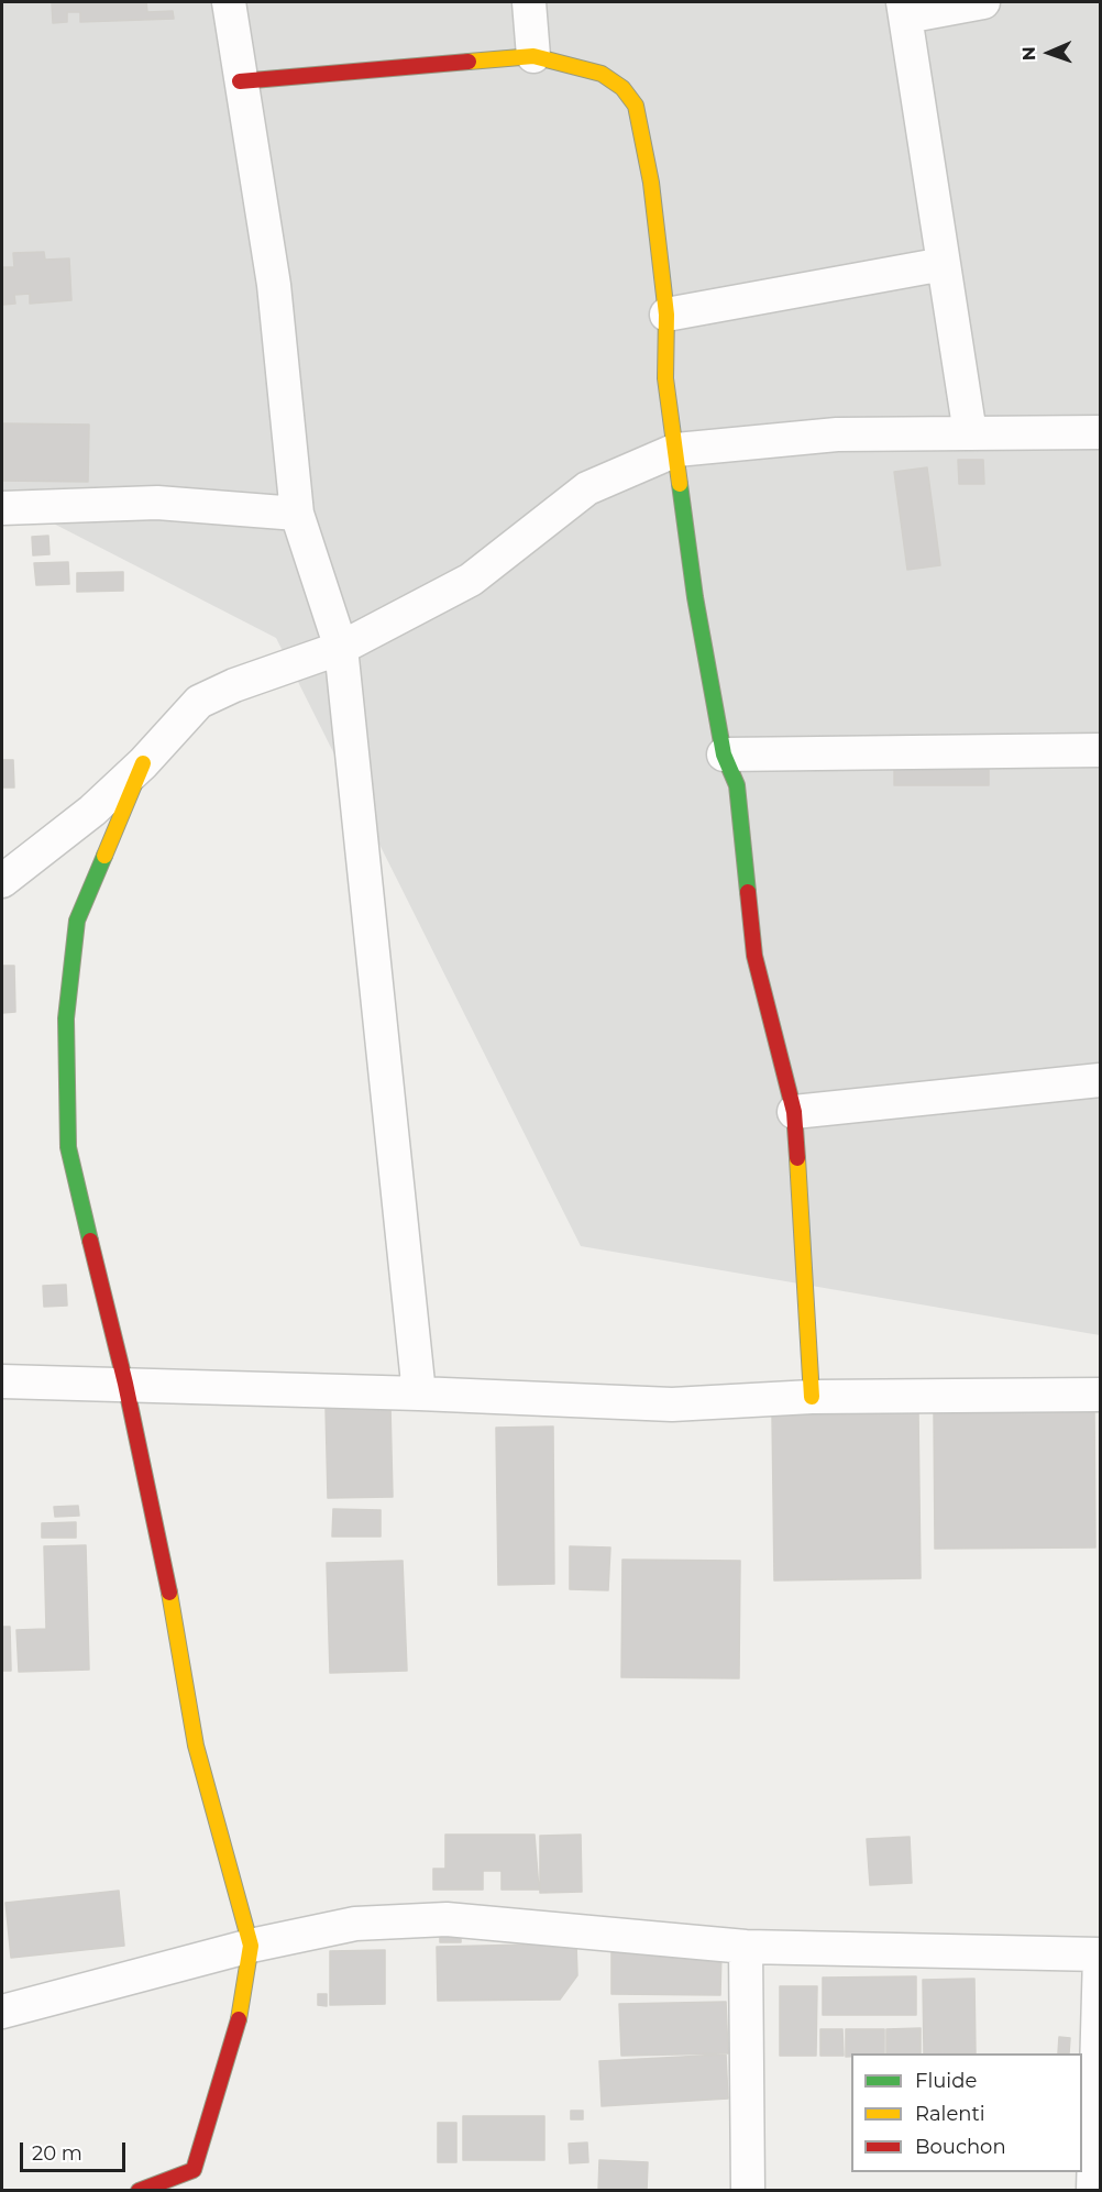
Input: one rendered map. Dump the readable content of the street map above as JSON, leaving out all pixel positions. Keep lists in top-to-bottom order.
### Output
{
  "legend": ["Fluide", "Ralenti", "Bouchon"],
  "scale_bar": "20 m",
  "north": "left"
}
